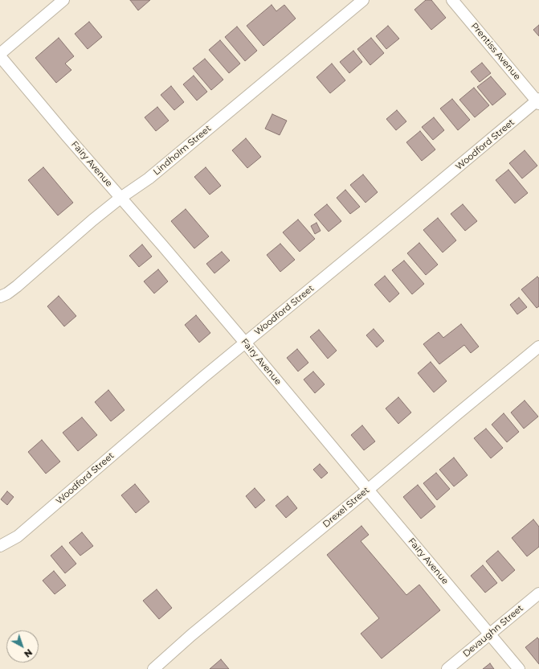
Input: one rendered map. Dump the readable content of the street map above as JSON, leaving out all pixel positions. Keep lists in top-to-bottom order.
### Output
{
  "streets": {
    "street": [
      "Prentiss Avenue",
      "Woodford Street",
      "Lindholm Street",
      "Fairy Avenue",
      "Drexel Street",
      "Devaughn Street"
    ]
  },
  "crossings": [
    ["Prentiss Avenue", "Woodford Street"],
    ["Woodford Street", "Fairy Avenue"],
    ["Lindholm Street", "Fairy Avenue"],
    ["Fairy Avenue", "Drexel Street"],
    ["Fairy Avenue", "Devaughn Street"]
  ],
  "north": "bottom right"
}
